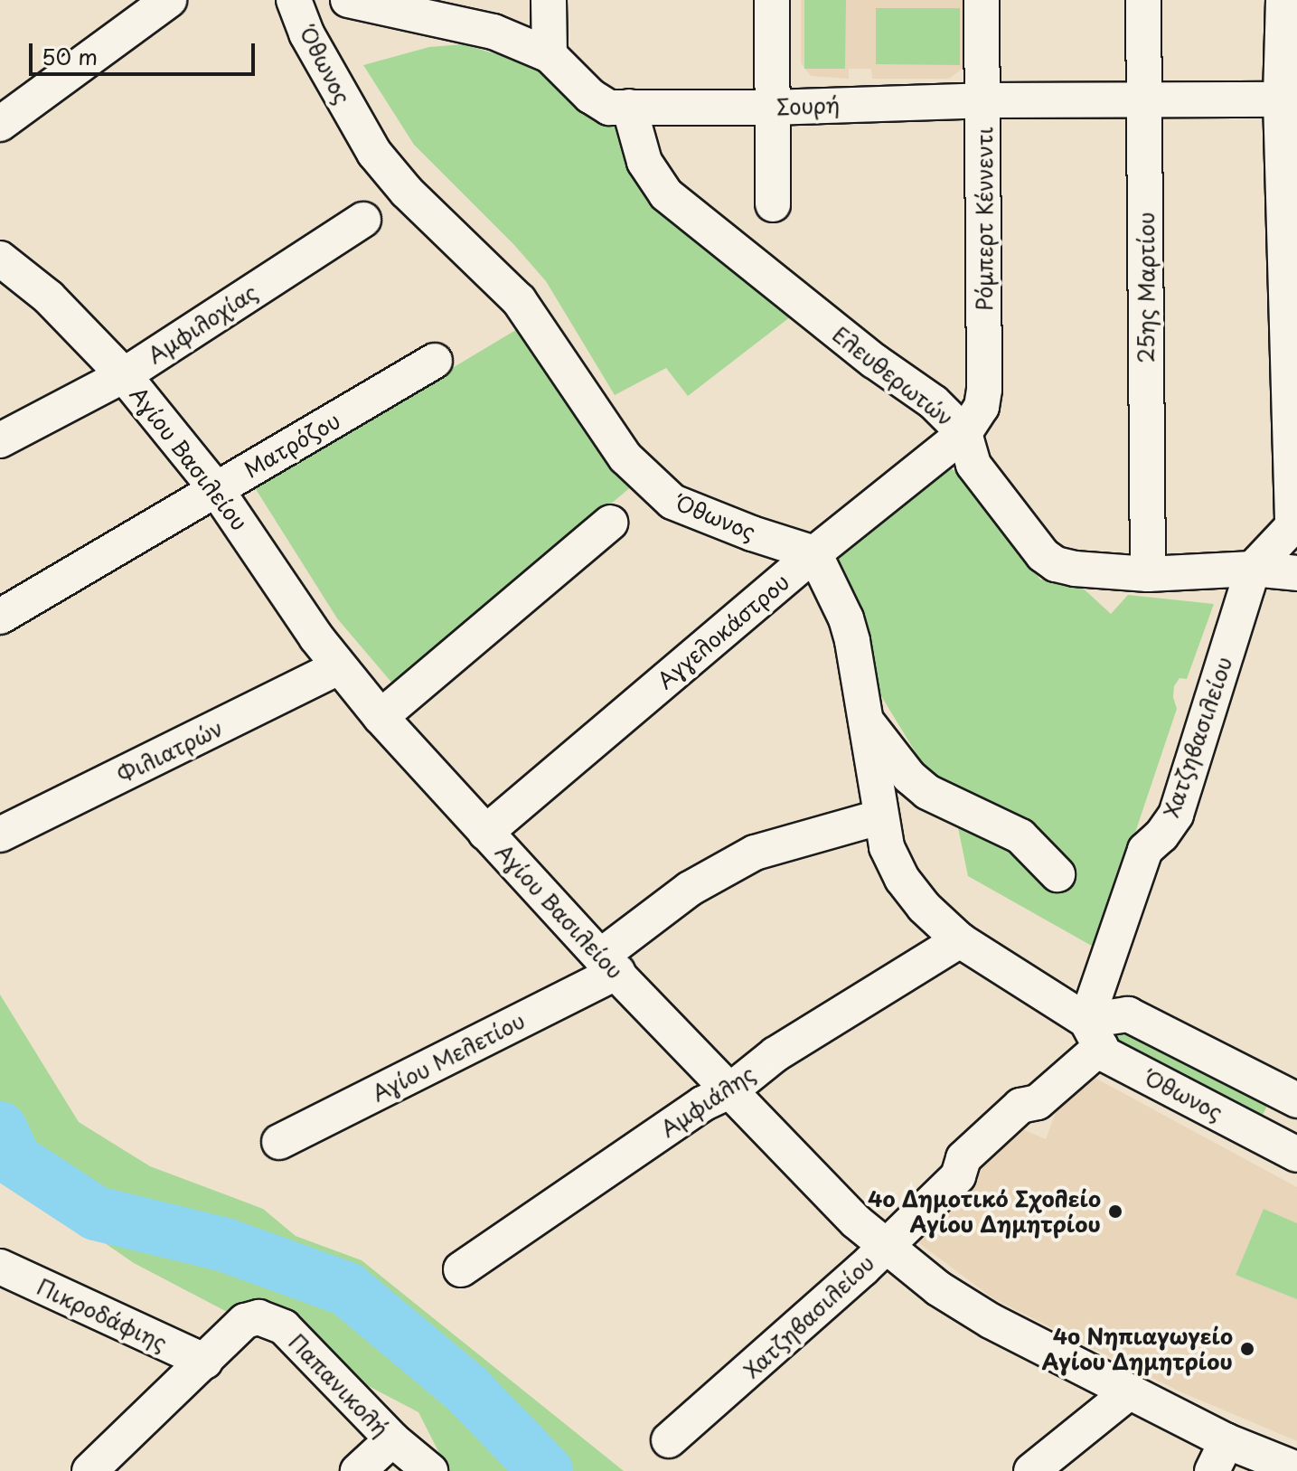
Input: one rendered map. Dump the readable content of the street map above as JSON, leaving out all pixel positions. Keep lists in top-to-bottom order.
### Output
{
  "streets": {
    "street": [
      "Όθωνος",
      "Σουρή",
      "Ρόμπερτ Κέννεντι",
      "25ης Μαρτίου",
      "Αμφιλοχίας",
      "Ελευθερωτών",
      "Ματρόζου",
      "Αγίου Βασιλείου",
      "Αγγελοκάστρου",
      "Χατζηβασιλείου",
      "Φιλιατρών",
      "Αγίου Μελετίου",
      "Αμφιάλης",
      "Πικροδάφιης",
      "Παπανικολή"
    ]
  },
  "crossings": [
    ["Όθωνος", "Αγγελοκάστρου"],
    ["Όθωνος", "Χατζηβασιλείου"],
    ["Όθωνος", "Αγίου Μελετίου"],
    ["Όθωνος", "Αμφιάλης"],
    ["Σουρή", "Ρόμπερτ Κέννεντι"],
    ["Σουρή", "25ης Μαρτίου"],
    ["Σουρή", "Ελευθερωτών"],
    ["Ρόμπερτ Κέννεντι", "Ελευθερωτών"],
    ["Ρόμπερτ Κέννεντι", "Αγγελοκάστρου"],
    ["25ης Μαρτίου", "Ελευθερωτών"],
    ["Αμφιλοχίας", "Αγίου Βασιλείου"],
    ["Ελευθερωτών", "Αγγελοκάστρου"],
    ["Ελευθερωτών", "Χατζηβασιλείου"],
    ["Ματρόζου", "Αγίου Βασιλείου"],
    ["Αγίου Βασιλείου", "Αγγελοκάστρου"],
    ["Αγίου Βασιλείου", "Χατζηβασιλείου"],
    ["Αγίου Βασιλείου", "Φιλιατρών"],
    ["Αγίου Βασιλείου", "Αγίου Μελετίου"],
    ["Αγίου Βασιλείου", "Αμφιάλης"],
    ["Πικροδάφιης", "Παπανικολή"]
  ],
  "places": ["4ο Δημοτικό Σχολείο Αγίου Δημητρίου", "4ο Νηπιαγωγείο Αγίου Δημητρίου"],
  "scale_bar": "50 m"
}
